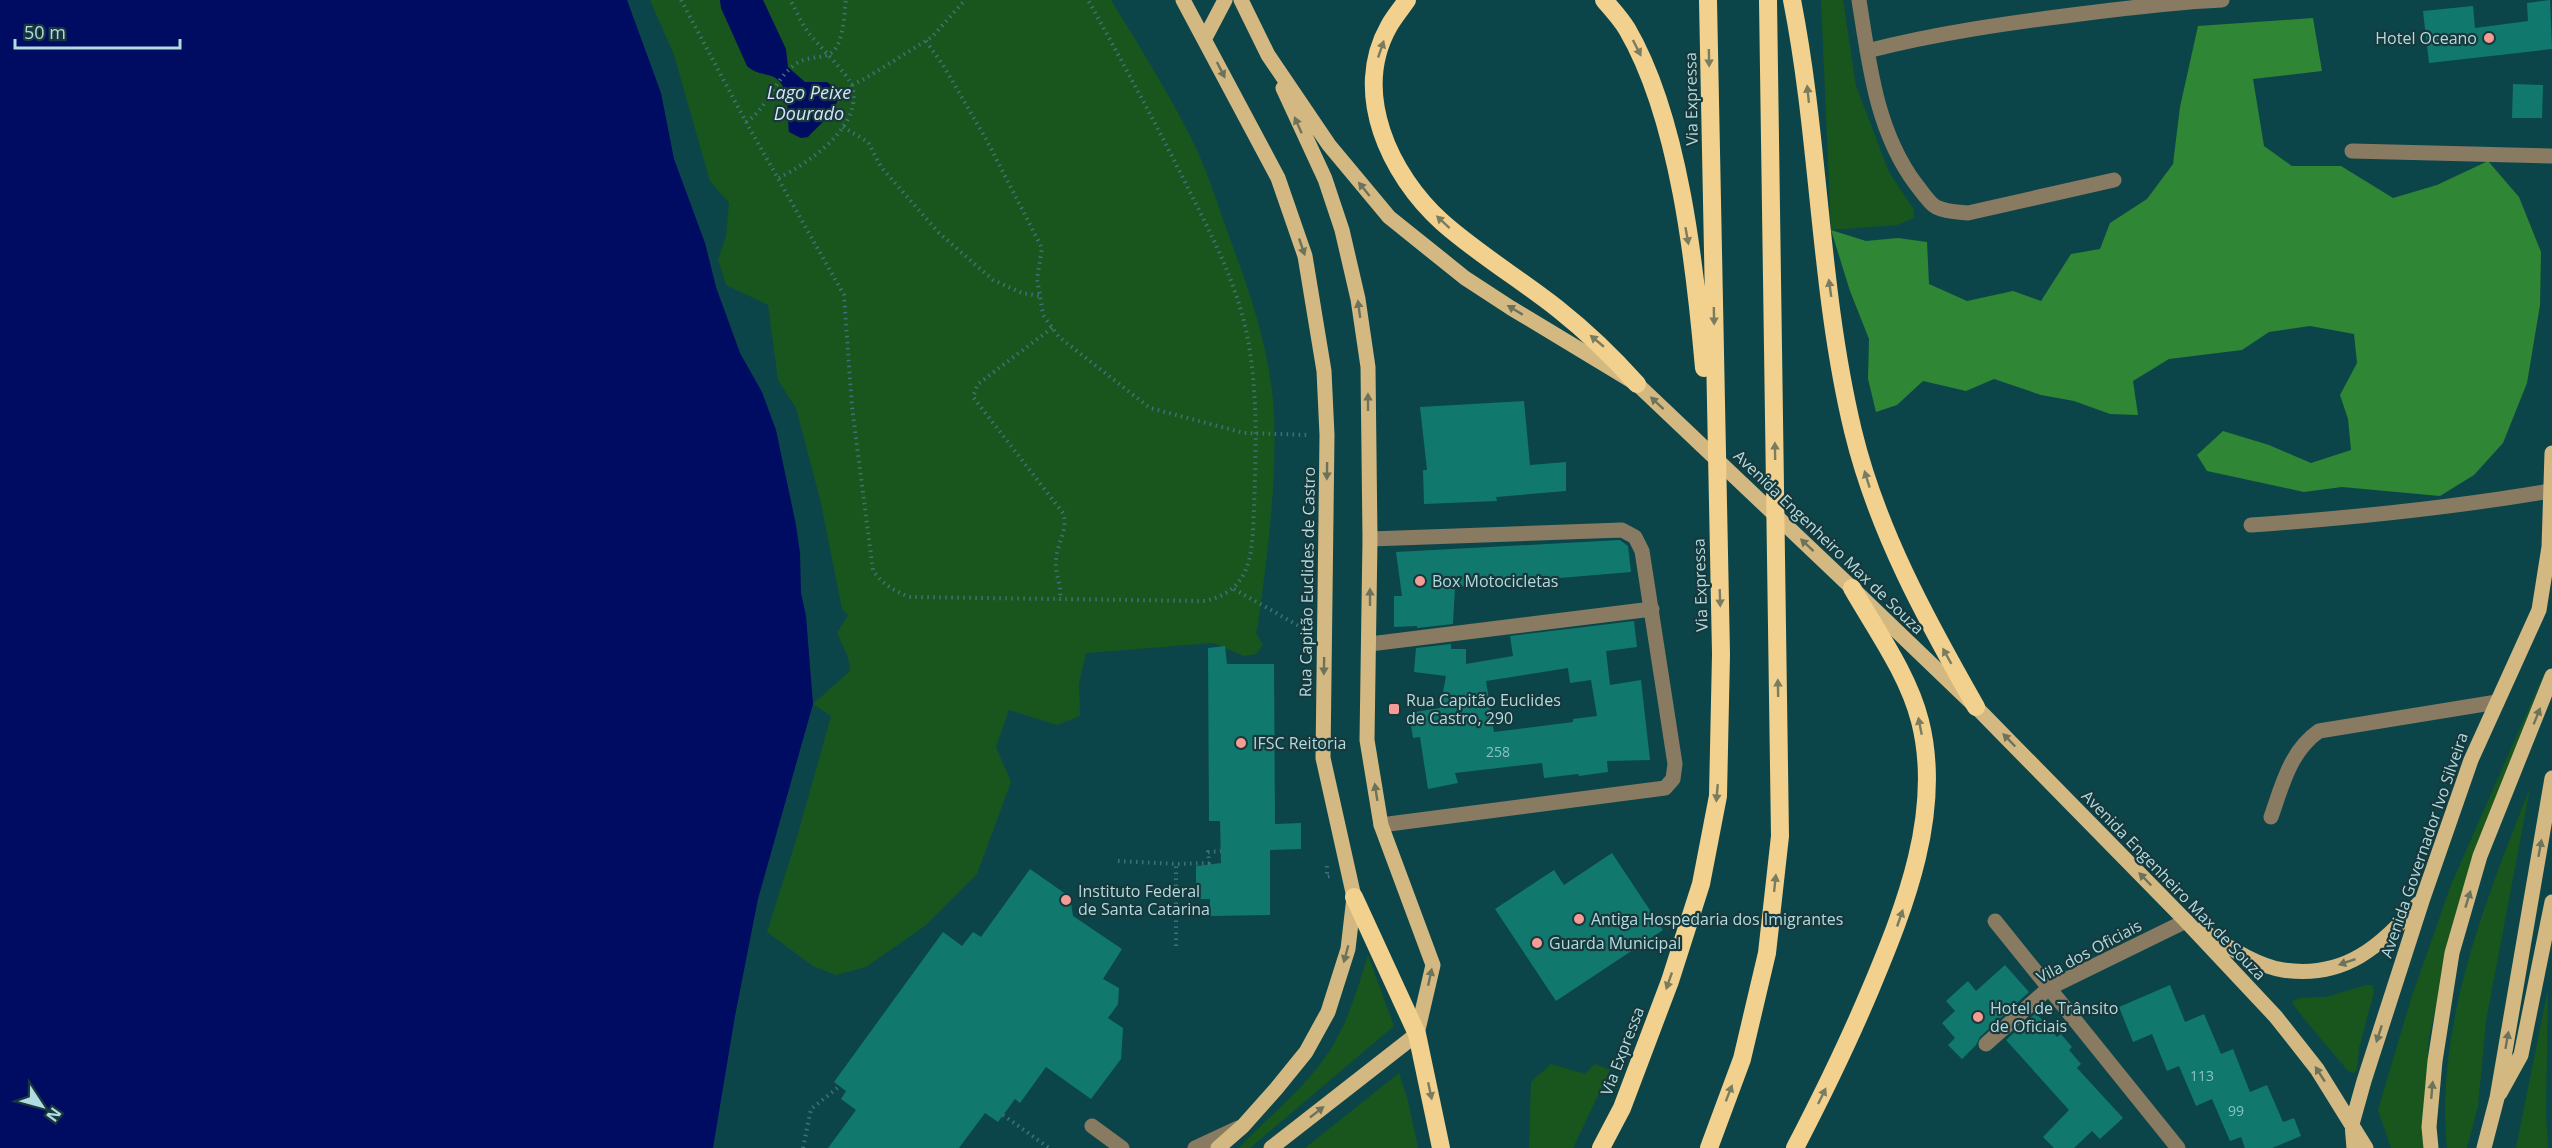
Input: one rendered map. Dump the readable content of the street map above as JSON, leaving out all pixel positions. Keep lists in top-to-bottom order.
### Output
{
  "streets": {
    "highway": ["Via Expressa"],
    "main road": ["Avenida Engenheiro Max de Souza", "Rua Capitão Euclides de Castro", "Avenida Governador Ivo Silveira"],
    "street": ["Vila dos Oficiais"]
  },
  "crossings": [
    ["Avenida Engenheiro Max de Souza", "Avenida Governador Ivo Silveira"],
    ["Avenida Engenheiro Max de Souza", "Vila dos Oficiais"]
  ],
  "one_way": ["Avenida Engenheiro Max de Souza"],
  "water": ["Lago Peixe Dourado"],
  "places": {
    "other": [
      "Hotel Oceano",
      "Box Motocicletas",
      "IFSC Reitoria",
      "Instituto Federal de Santa Catarina",
      "Antiga Hospedaria dos Imigrantes",
      "Guarda Municipal",
      "Hotel de Trânsito de Oficiais"
    ],
    "transit": ["Rua Capitão Euclides de Castro, 290"]
  },
  "house_numbers": ["258", "113", "99"],
  "scale_bar": "50 m",
  "north": "bottom right"
}
